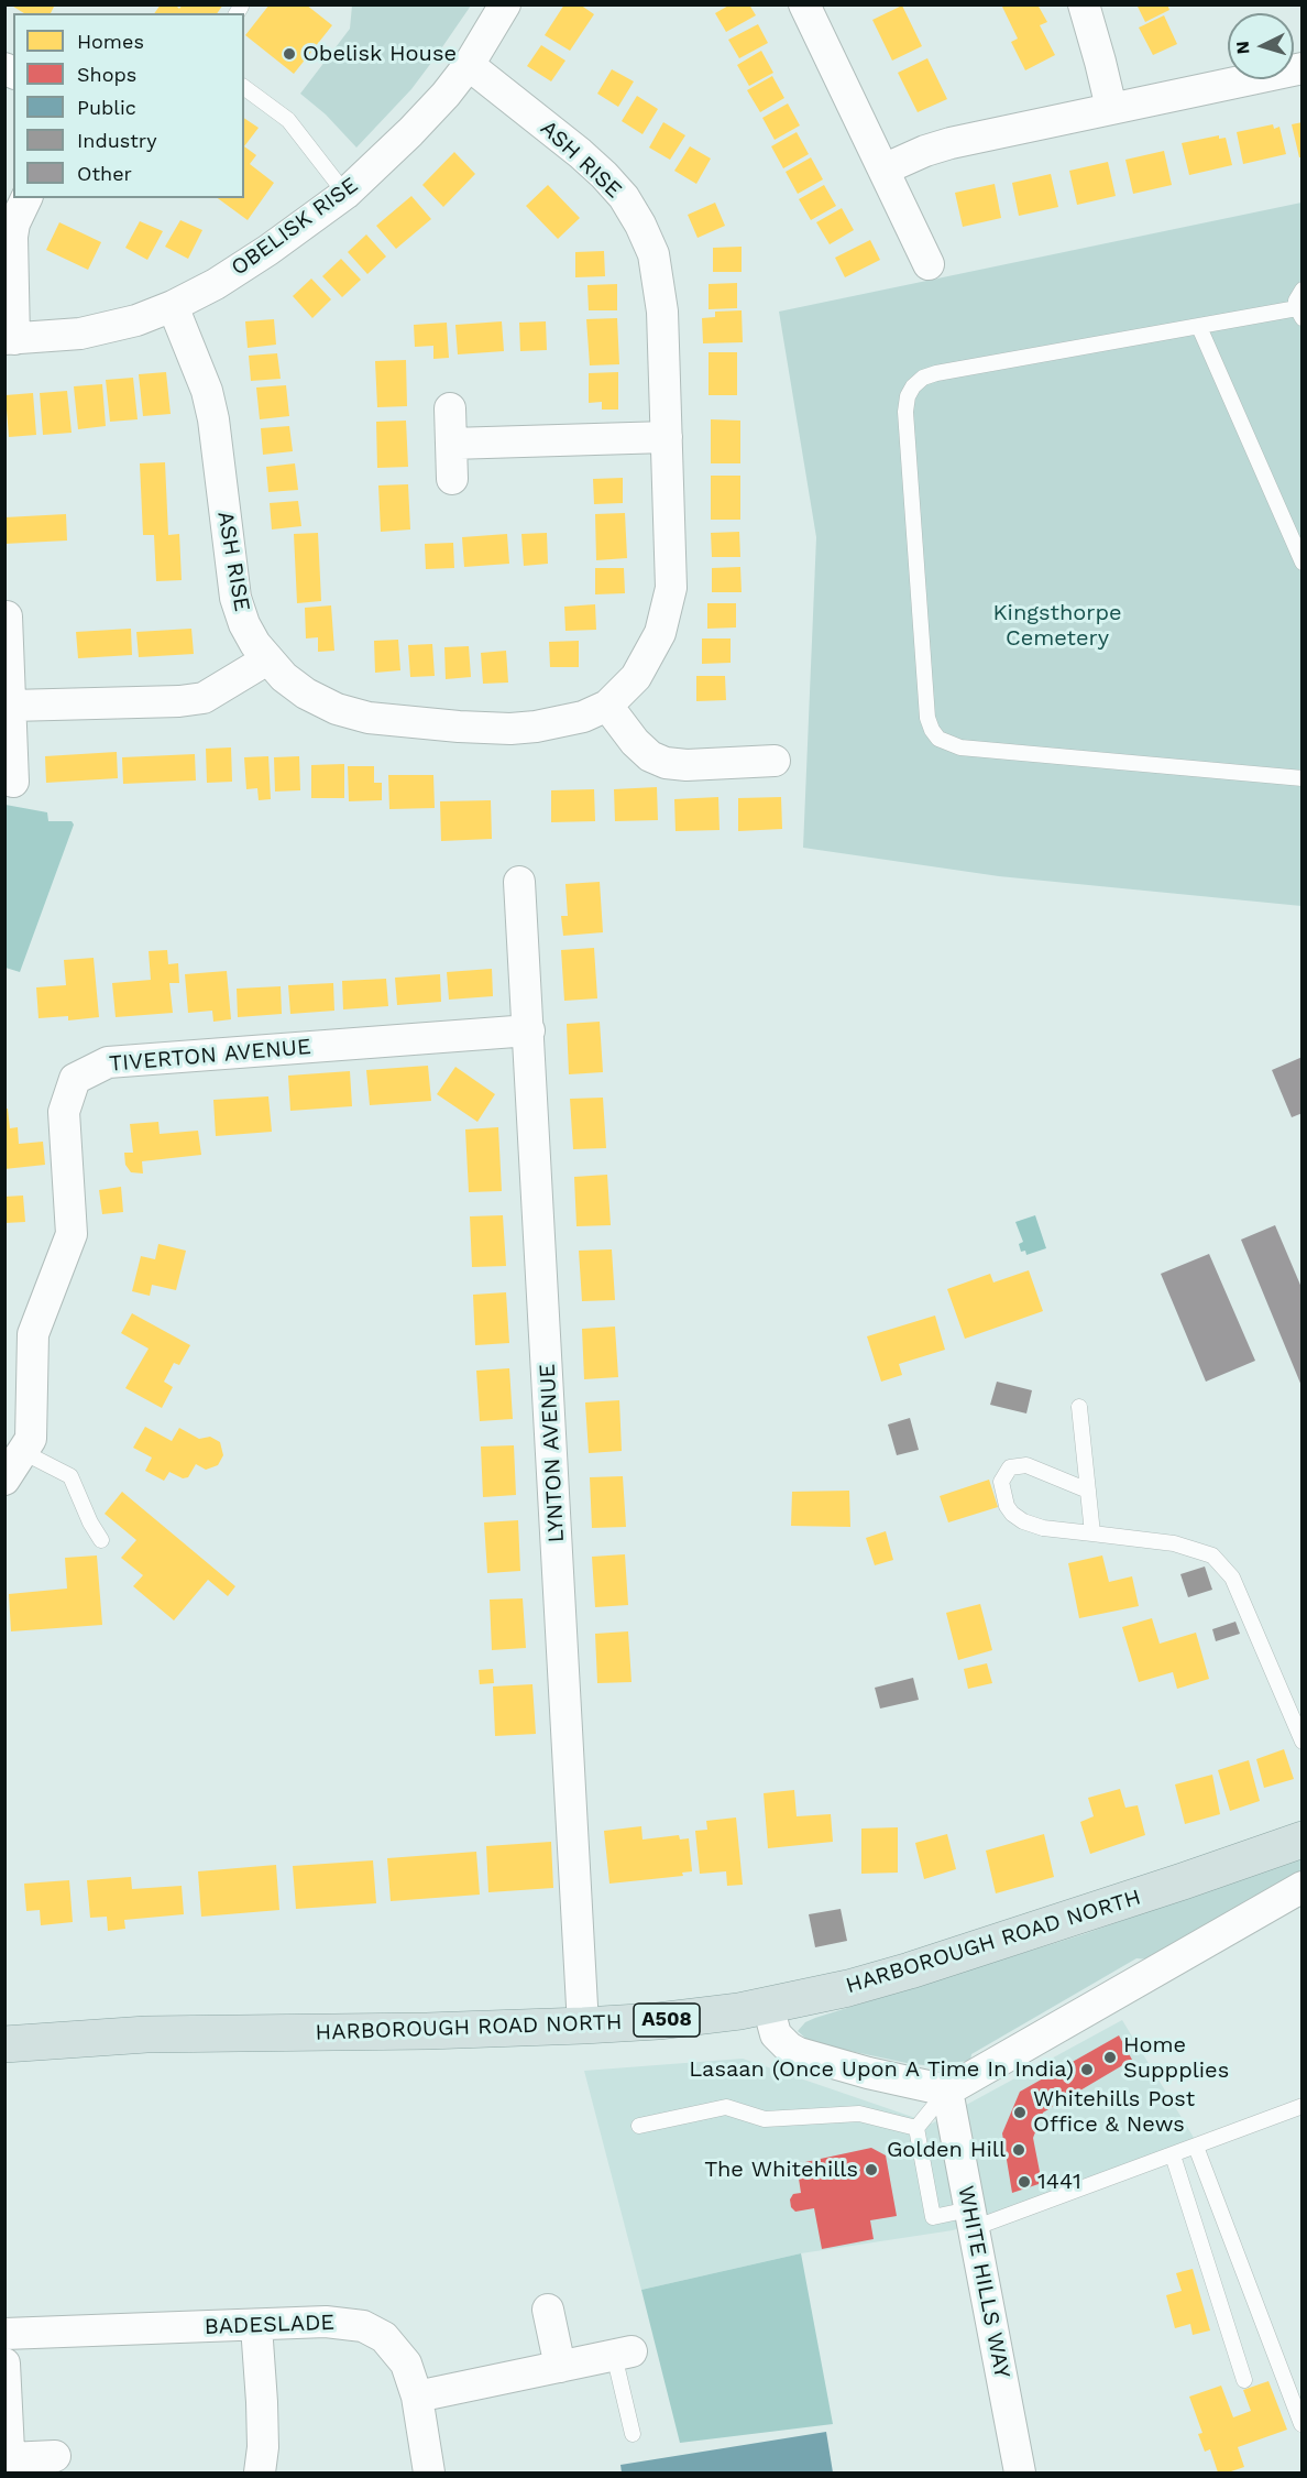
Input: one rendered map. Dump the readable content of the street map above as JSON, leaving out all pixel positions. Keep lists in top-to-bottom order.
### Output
{
  "streets": {
    "highway": ["HARBOROUGH ROAD NORTH", "A508"],
    "street": [
      "ASH RISE",
      "OBELISK RISE",
      "TIVERTON AVENUE",
      "LYNTON AVENUE",
      "WHITE HILLS WAY",
      "BADESLADE"
    ]
  },
  "crossings": [
    ["ASH RISE", "OBELISK RISE"],
    ["TIVERTON AVENUE", "LYNTON AVENUE"],
    ["LYNTON AVENUE", "HARBOROUGH ROAD NORTH"]
  ],
  "parks": ["Kingsthorpe Cemetery"],
  "places": [
    "Obelisk House",
    "Home Suppplies",
    "Lasaan (Once Upon A Time In India)",
    "Whitehills Post Office & News",
    "Golden Hill",
    "The Whitehills",
    "1441"
  ],
  "legend": [
    "Homes",
    "Shops",
    "Public",
    "Industry",
    "Other"
  ],
  "north": "left"
}
